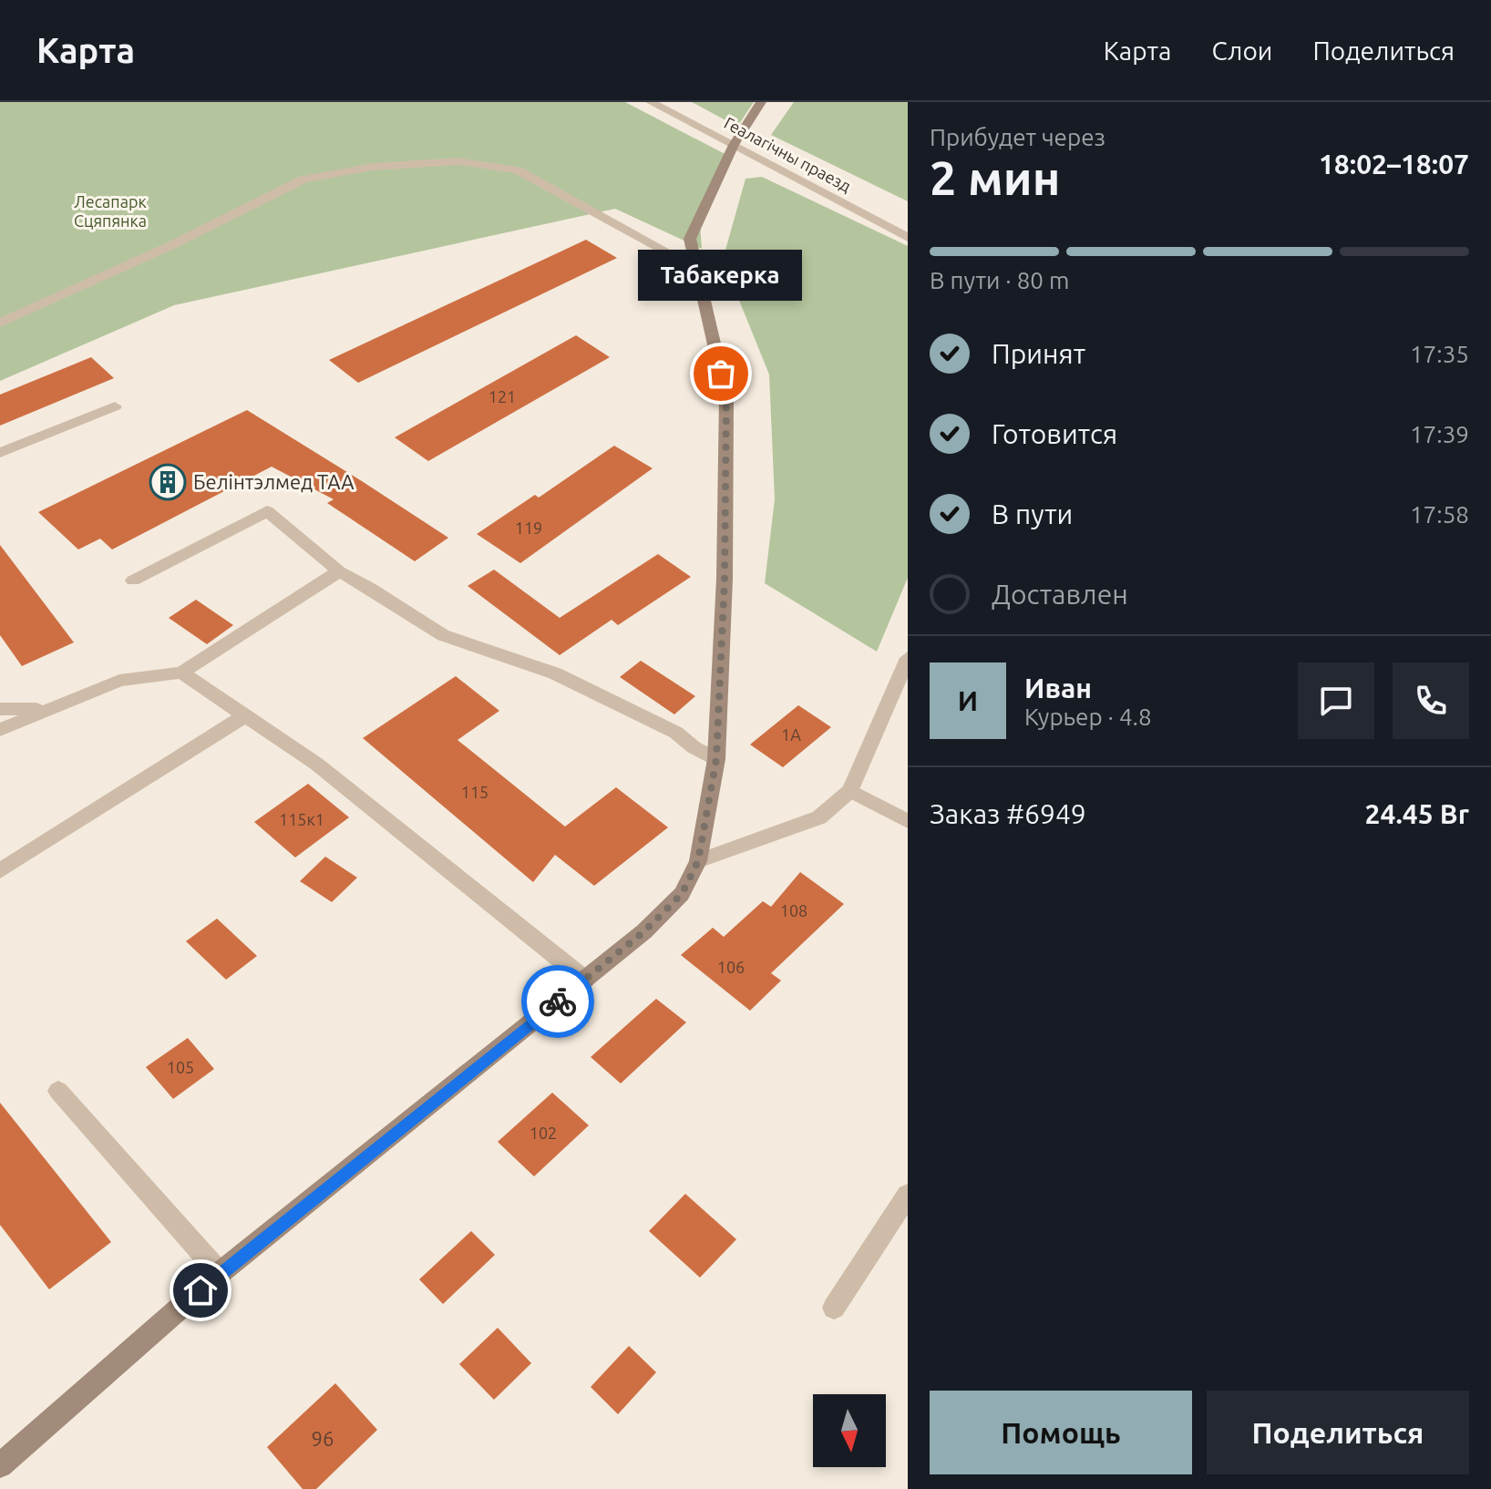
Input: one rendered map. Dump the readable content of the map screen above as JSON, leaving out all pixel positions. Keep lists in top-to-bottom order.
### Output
{
  "streets": {
    "street": ["Геалагічны праезд"]
  },
  "parks": ["Лесапарк Сцяпянка"],
  "places": {
    "other": ["Табакерка"],
    "building": ["Белінтэлмед ТАА"]
  },
  "house_numbers": [
    "121",
    "119",
    "1А",
    "115",
    "115к1",
    "108",
    "106",
    "105",
    "102",
    "96"
  ],
  "north": "bottom",
  "page": {
    "header": "Карта",
    "nav": ["Карта", "Слои", "Поделиться"],
    "heading": ["2 мин", "Прибудет через", "18:02–18:07"],
    "panel": [
      "Иван",
      "Курьер · 4.8",
      "Заказ #6949",
      "24.45 Br"
    ],
    "bar": "В пути · 80 m",
    "bubble": "Табакерка",
    "list": [
      ["Принят", "17:35"],
      ["Готовится", "17:39"],
      ["В пути", "17:58"],
      "Доставлен"
    ],
    "round": "И",
    "buttons": ["Помощь", "Поделиться"]
  }
}
